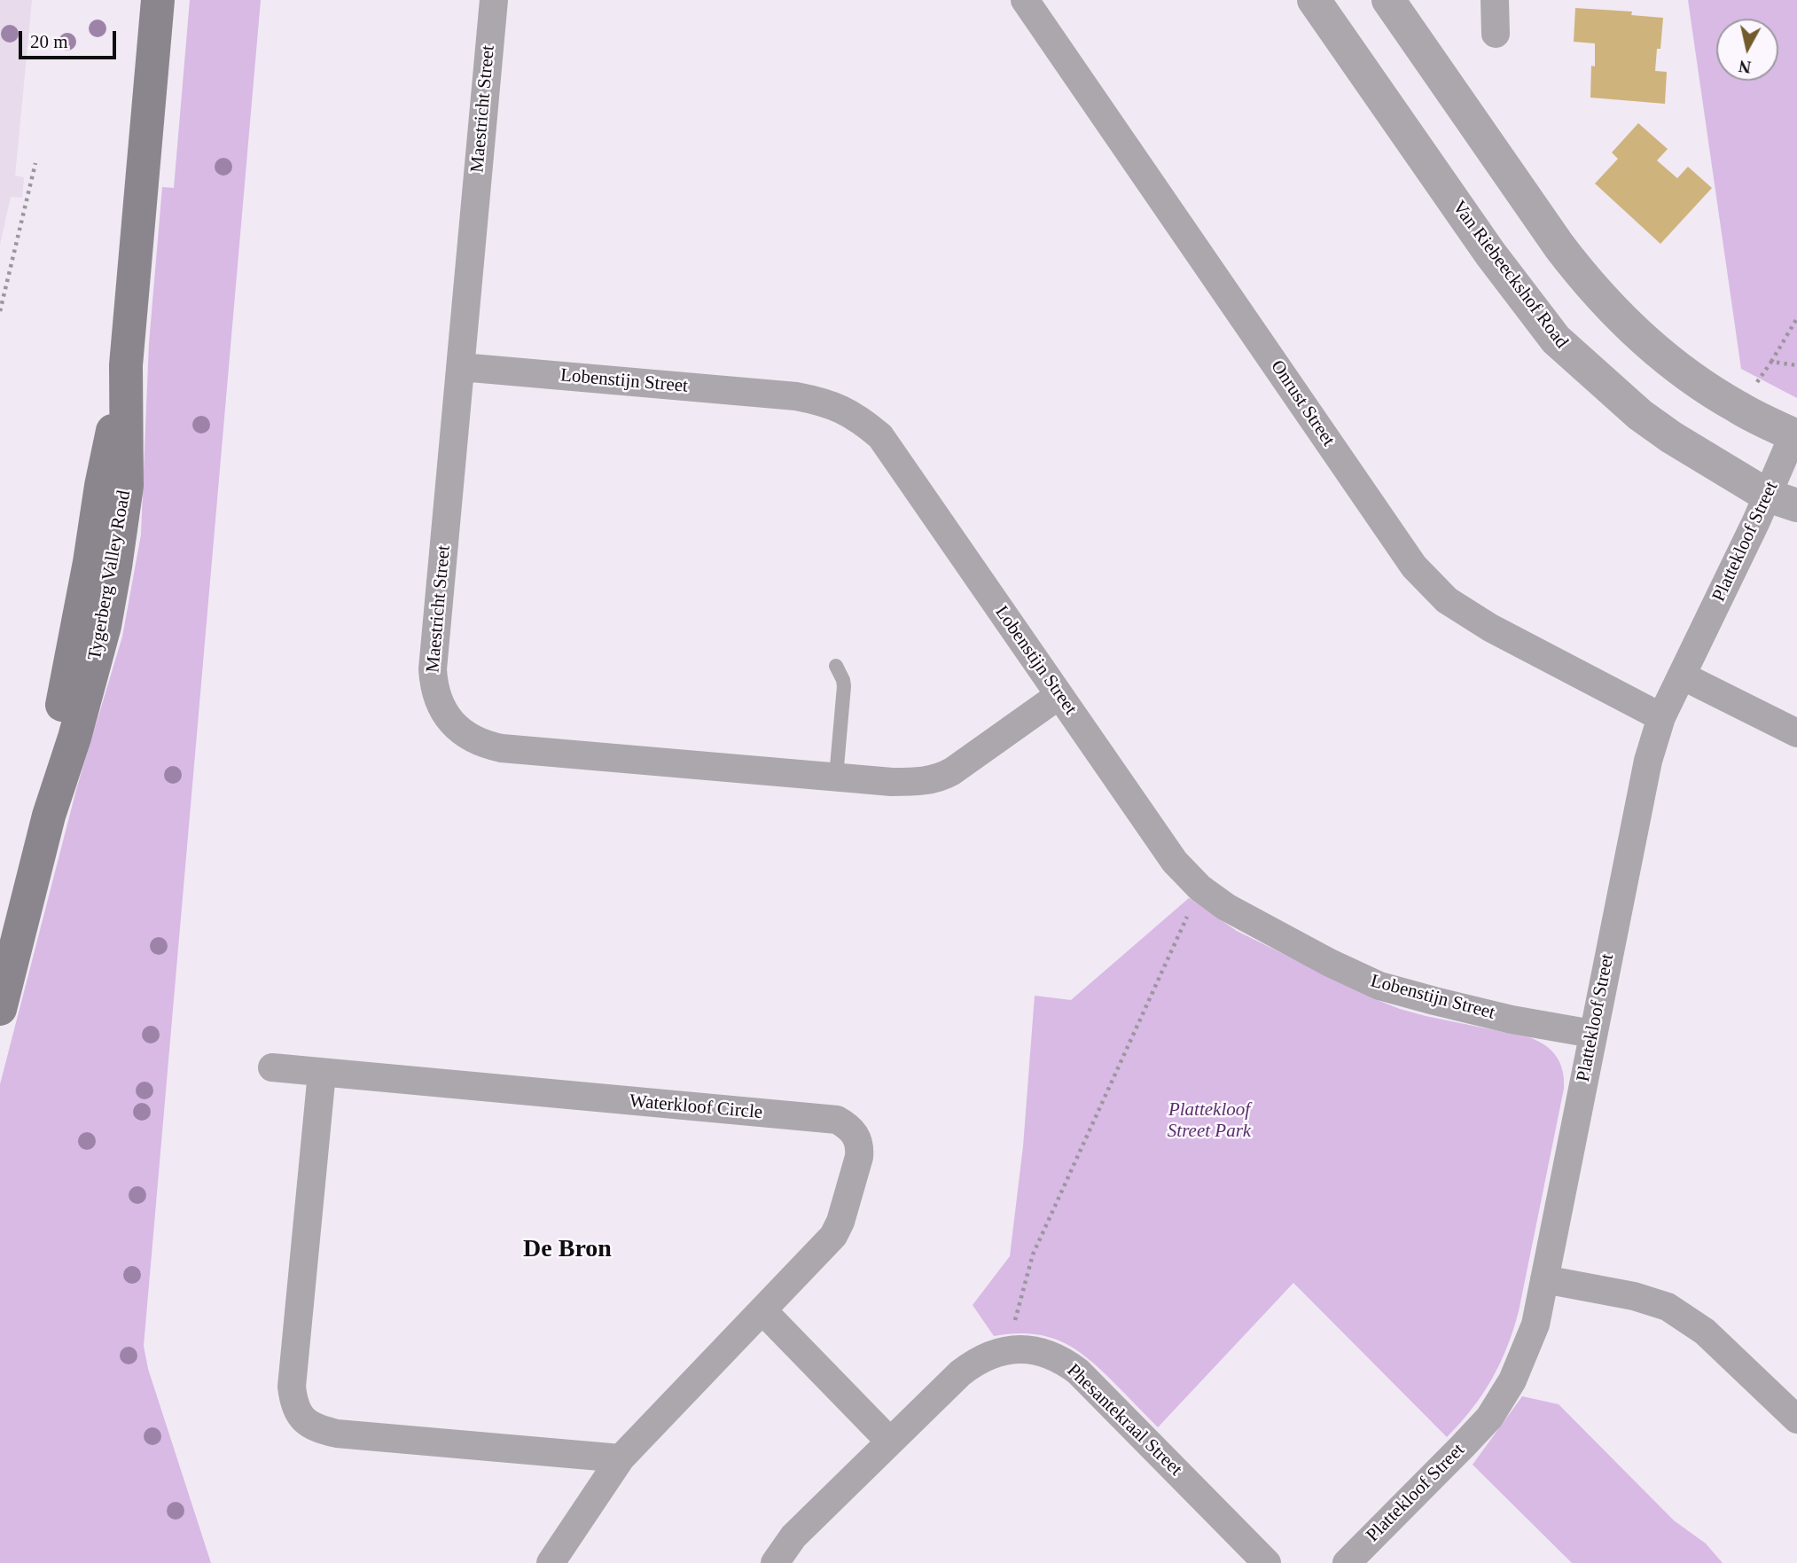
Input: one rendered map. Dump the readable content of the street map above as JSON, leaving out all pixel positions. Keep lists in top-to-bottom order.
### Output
{
  "streets": {
    "main road": ["Tygerberg Valley Road"],
    "street": [
      "Maestricht Street",
      "Van Riebeeckshof Road",
      "Lobenstijn Street",
      "Onrust Street",
      "Plattekloof Street",
      "Waterkloof Circle",
      "Phesantekraal Street"
    ]
  },
  "crossings": [
    ["Maestricht Street", "Lobenstijn Street"],
    ["Van Riebeeckshof Road", "Plattekloof Street"],
    ["Lobenstijn Street", "Plattekloof Street"],
    ["Onrust Street", "Plattekloof Street"]
  ],
  "districts": ["De Bron"],
  "parks": ["Plattekloof Street Park"],
  "scale_bar": "20 m",
  "north": "bottom"
}
